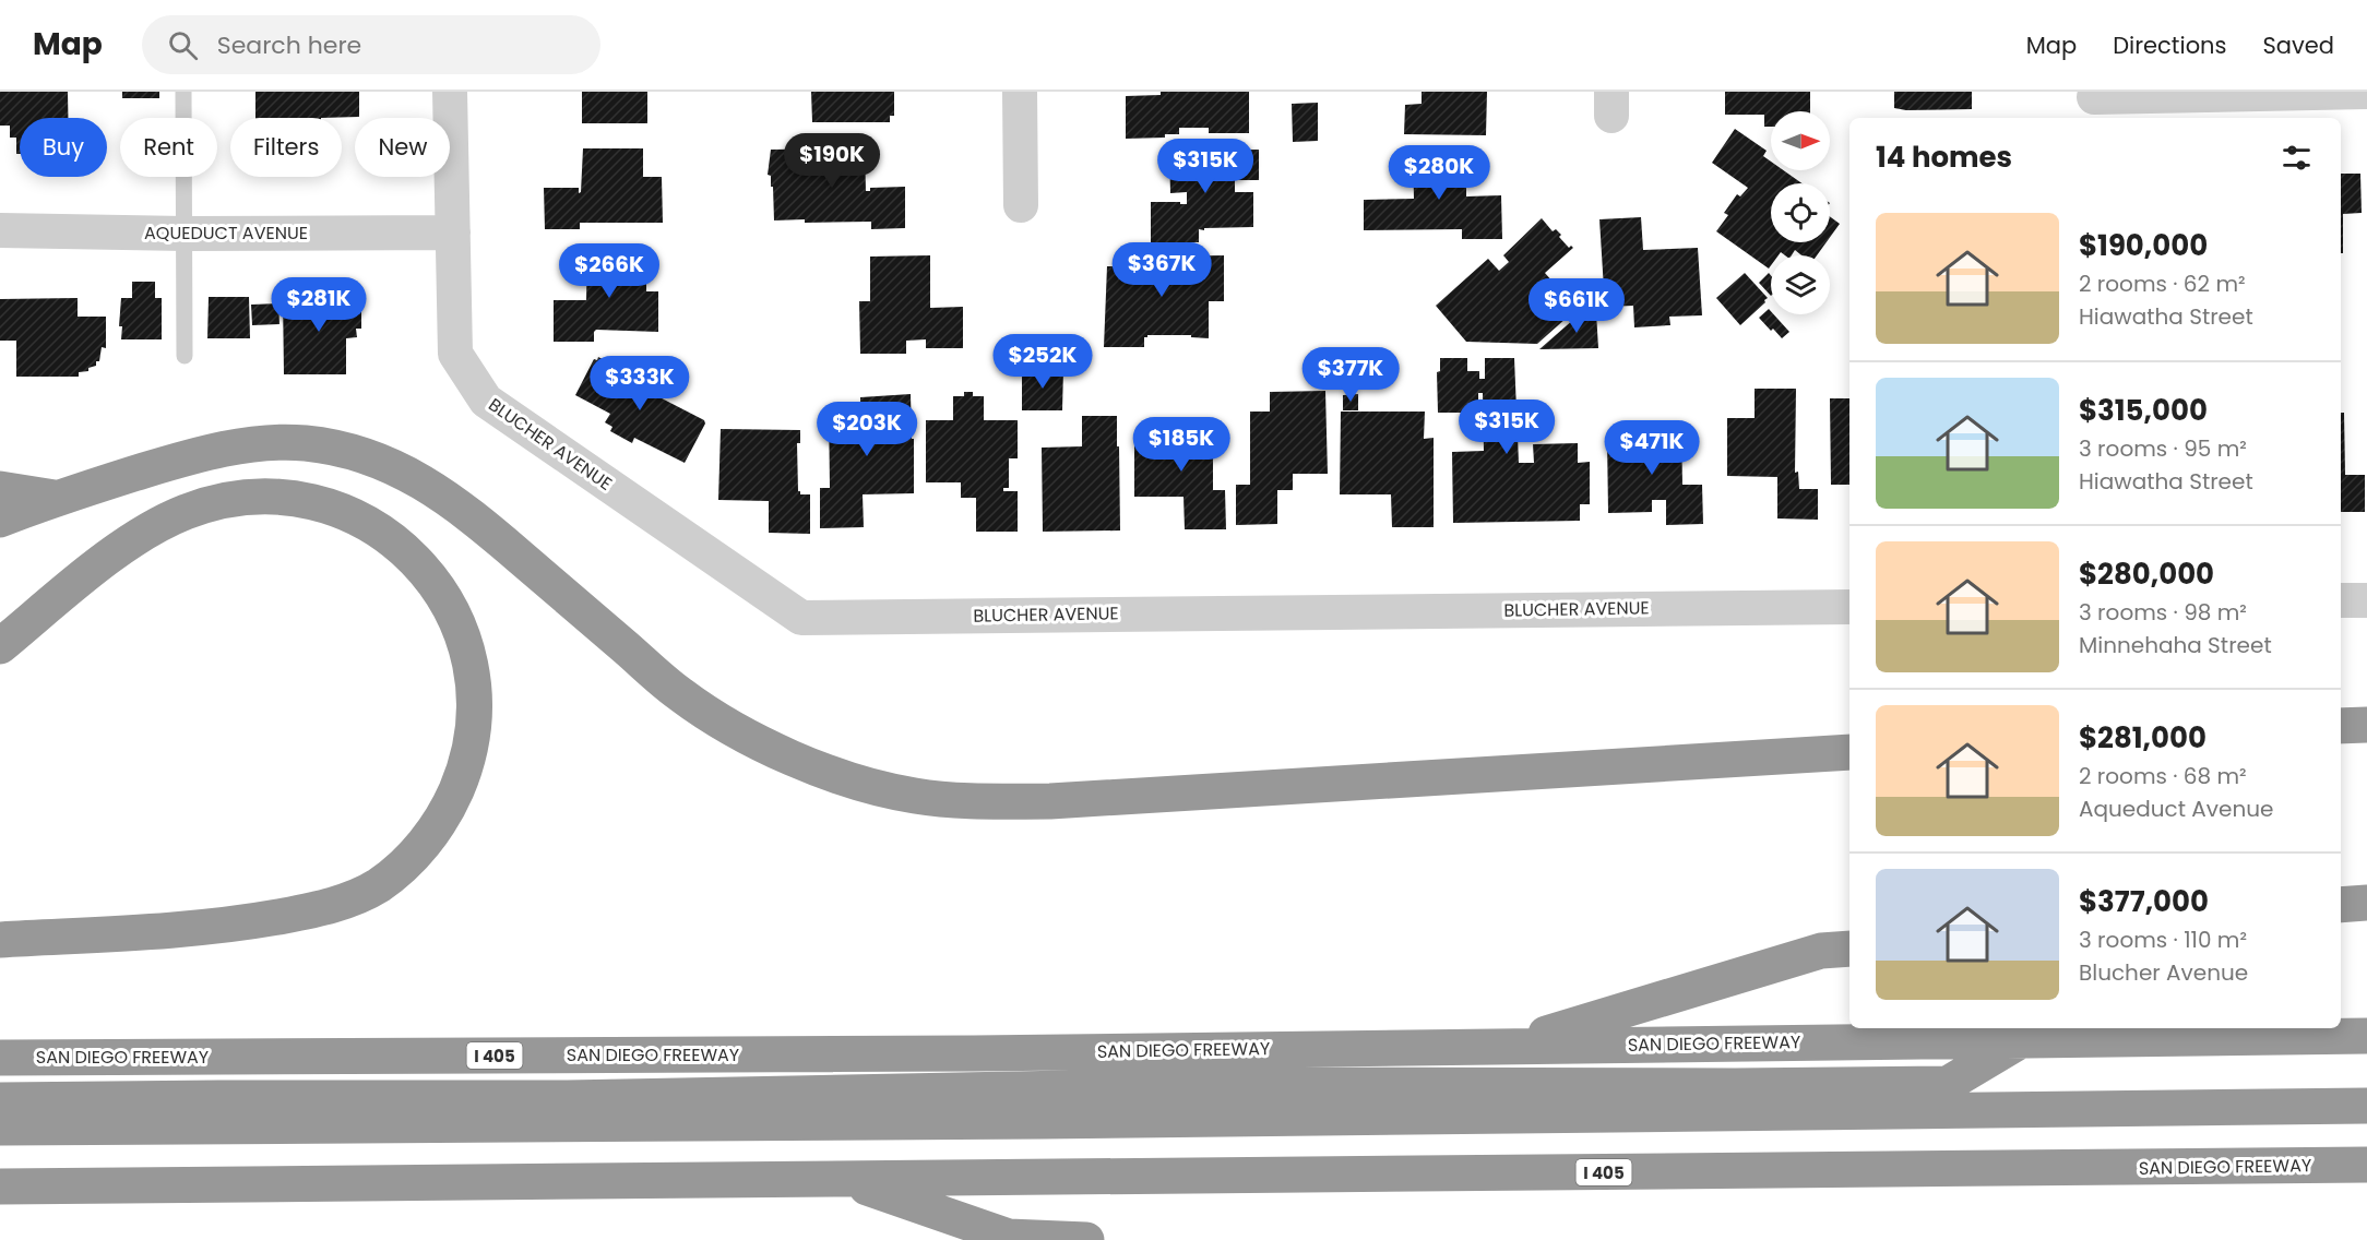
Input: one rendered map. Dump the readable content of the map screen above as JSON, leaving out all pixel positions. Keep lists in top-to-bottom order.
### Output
{
  "streets": {
    "highway": ["SAN DIEGO FREEWAY", "I 405"],
    "street": ["AQUEDUCT AVENUE", "BLUCHER AVENUE"]
  },
  "crossings": [
    ["AQUEDUCT AVENUE", "BLUCHER AVENUE"]
  ],
  "north": "right",
  "page": {
    "header": "Map",
    "search": "Search here",
    "nav": ["Map", "Directions", "Saved"],
    "chip": [
      "Buy",
      "Rent",
      "Filters",
      "New"
    ],
    "heading": "14 homes",
    "price": [
      "$190K",
      "$315K",
      "$280K",
      "$367K",
      "$266K",
      "$281K",
      "$661K",
      "$252K",
      "$377K",
      "$333K",
      "$315K",
      "$203K",
      "$185K",
      "$471K"
    ],
    "list": [
      {
        "name": "$190,000",
        "note": "2 rooms · 62 m² · Hiawatha Street"
      },
      {
        "name": "$315,000",
        "note": "3 rooms · 95 m² · Hiawatha Street"
      },
      {
        "name": "$280,000",
        "note": "3 rooms · 98 m² · Minnehaha Street"
      },
      {
        "name": "$281,000",
        "note": "2 rooms · 68 m² · Aqueduct Avenue"
      },
      {
        "name": "$377,000",
        "note": "3 rooms · 110 m² · Blucher Avenue"
      }
    ]
  }
}
